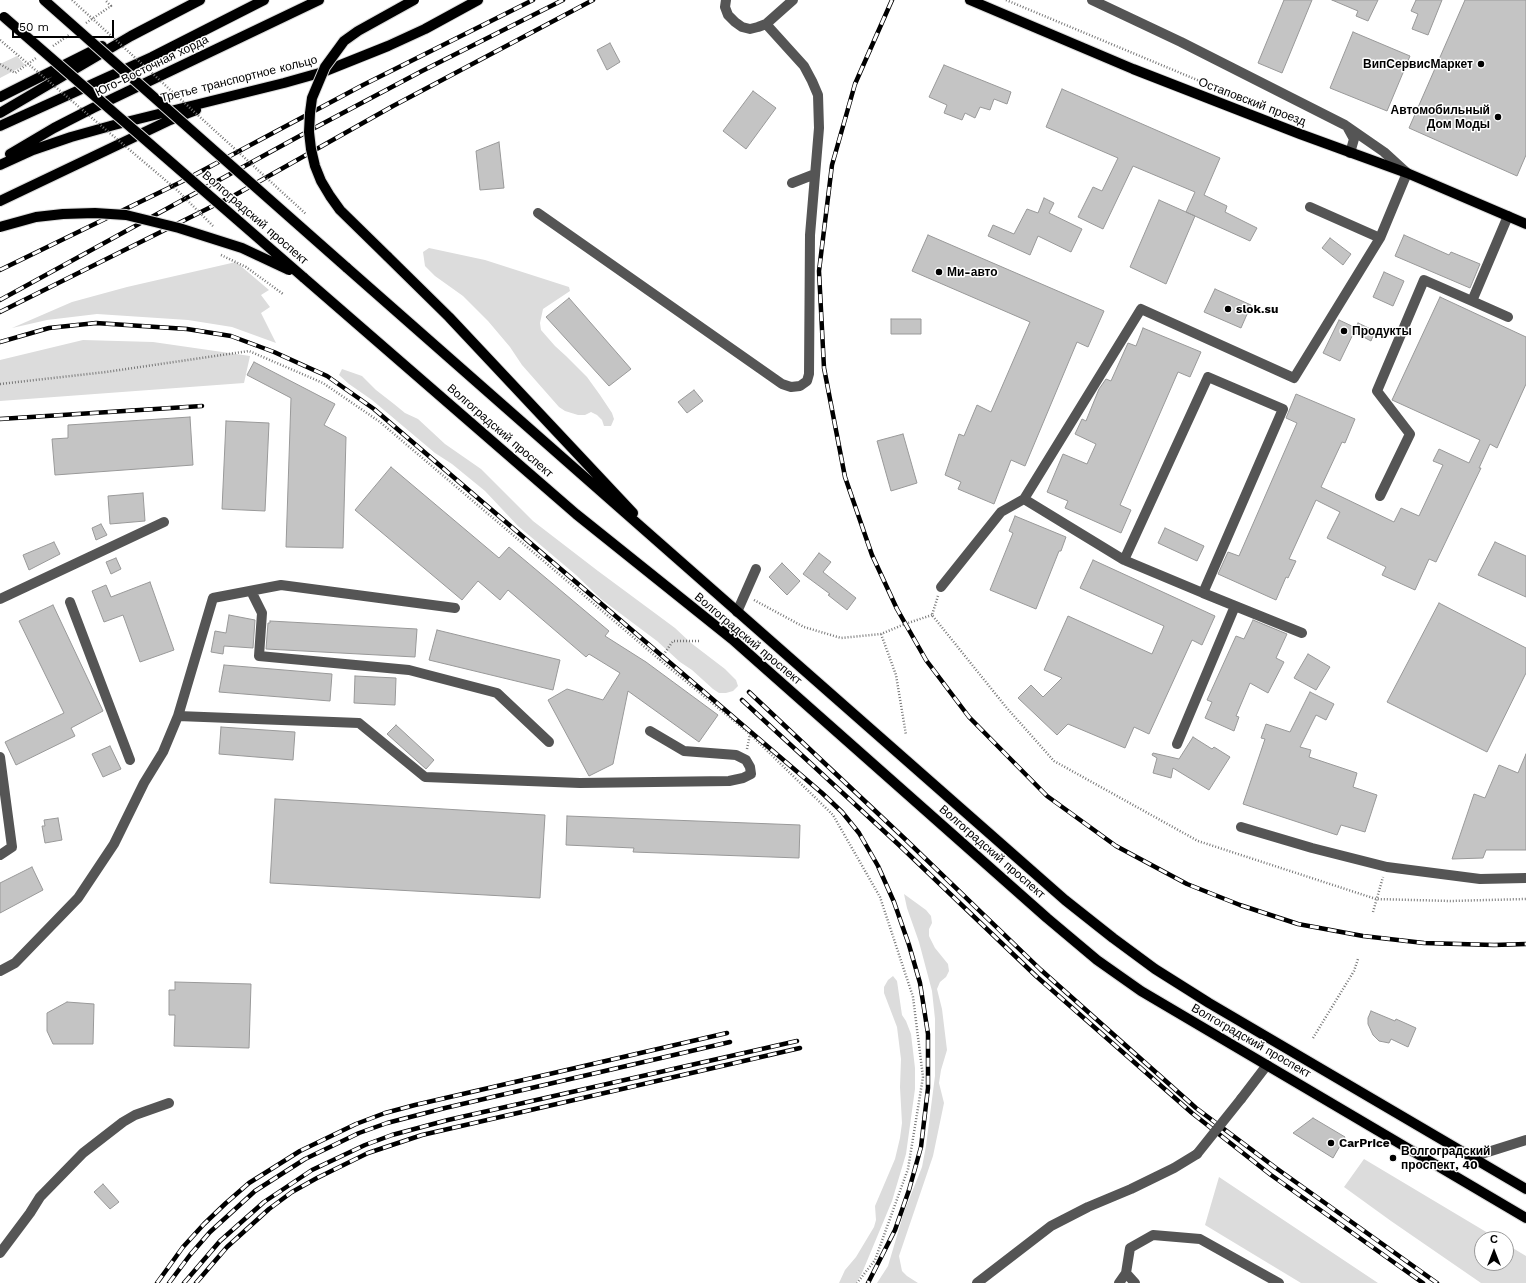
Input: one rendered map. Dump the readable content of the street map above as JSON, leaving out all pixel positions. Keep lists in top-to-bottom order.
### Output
{
  "streets": {
    "main road": [
      "Юго-Восточная хорда",
      "Третье транспортное кольцо",
      "Остаповский проезд",
      "Волгоградский проспект"
    ]
  },
  "places": [
    "ВипСервисМаркет",
    "Автомобильный Дом Моды",
    "Ми-авто",
    "slok.su",
    "Продукты",
    "CarPrice",
    "Волгоградский проспект, 40"
  ],
  "scale_bar": "50 m",
  "north": "top"
}
